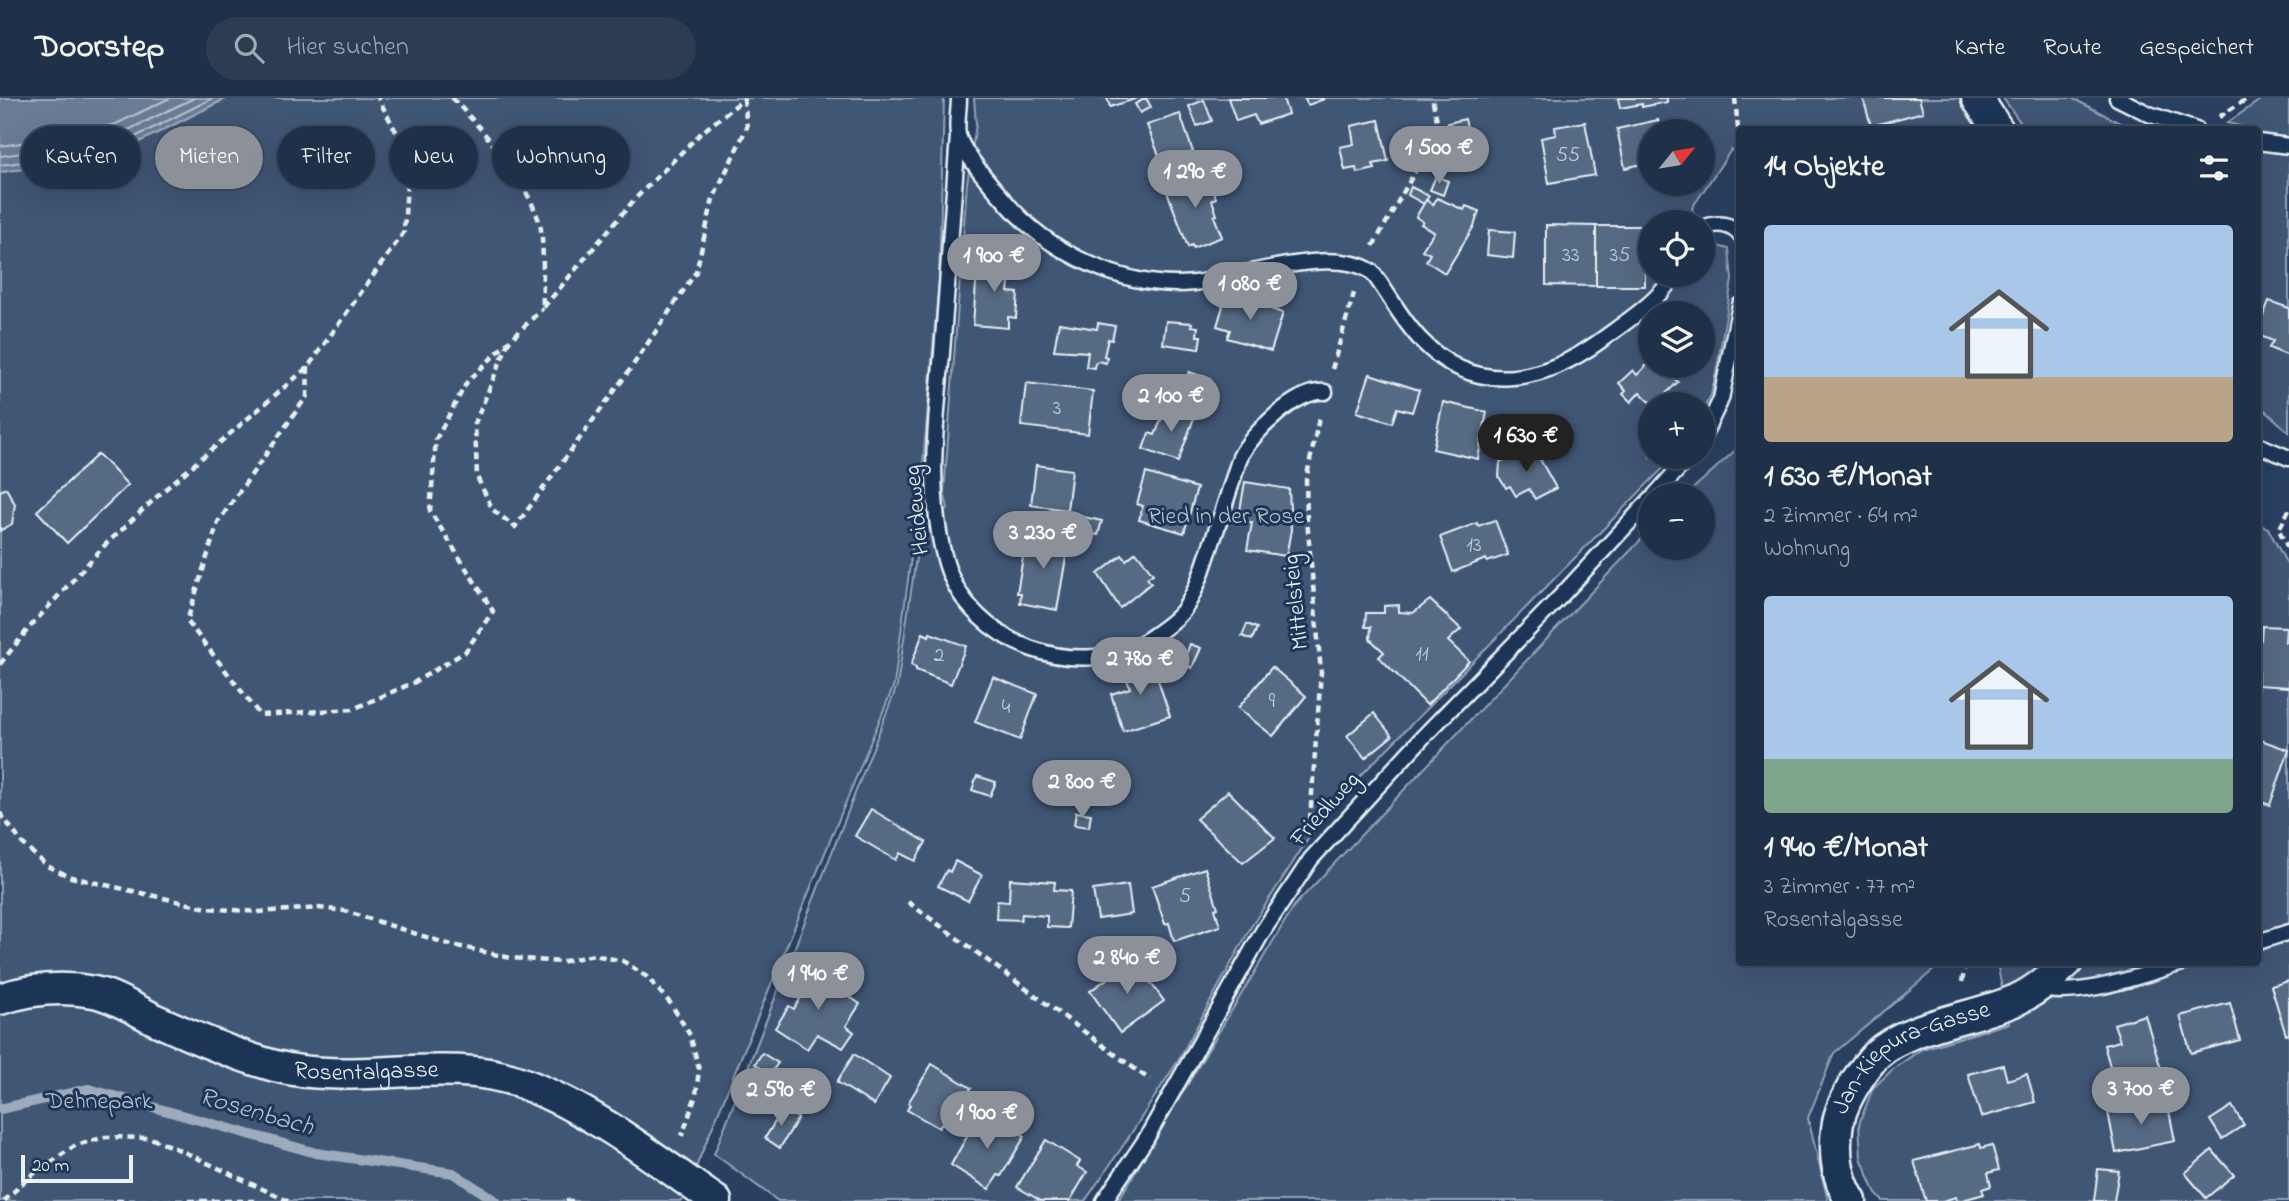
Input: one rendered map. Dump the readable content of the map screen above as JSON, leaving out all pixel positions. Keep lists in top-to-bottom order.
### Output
{
  "streets": {
    "street": ["Jan-Kiepura-Gasse", "Rosentalgasse"],
    "lane": ["Heideweg", "Friedlweg"],
    "path": ["Mittelsteig"]
  },
  "crossings": [
    ["Heideweg", "Mittelsteig"],
    ["Mittelsteig", "Friedlweg"]
  ],
  "water": ["Rosenbach"],
  "parks": ["Ried in der Rose", "Dehnepark"],
  "house_numbers": [
    "55",
    "33",
    "35",
    "3",
    "13",
    "11",
    "2",
    "9",
    "4",
    "5"
  ],
  "scale_bar": "20 m",
  "north": "top right",
  "page": {
    "header": "Doorstep",
    "search": "Hier suchen",
    "nav": ["Karte", "Route", "Gespeichert"],
    "map_buttons": ["+", "−"],
    "price": [
      "1 500 €",
      "1 290 €",
      "1 900 €",
      "1 080 €",
      "2 100 €",
      "1 630 €",
      "3 230 €",
      "2 780 €",
      "2 800 €",
      "2 840 €",
      "1 940 €",
      "3 700 €",
      "2 590 €",
      "1 900 €"
    ],
    "chip": [
      "Kaufen",
      "Mieten",
      "Filter",
      "Neu",
      "Wohnung"
    ],
    "heading": "14 Objekte",
    "list": [
      {
        "name": "1 630 €/Monat",
        "note": "2 Zimmer · 64 m² · Wohnung"
      },
      {
        "name": "1 940 €/Monat",
        "note": "3 Zimmer · 77 m² · Rosentalgasse"
      }
    ],
    "scale": "20 m"
  }
}
